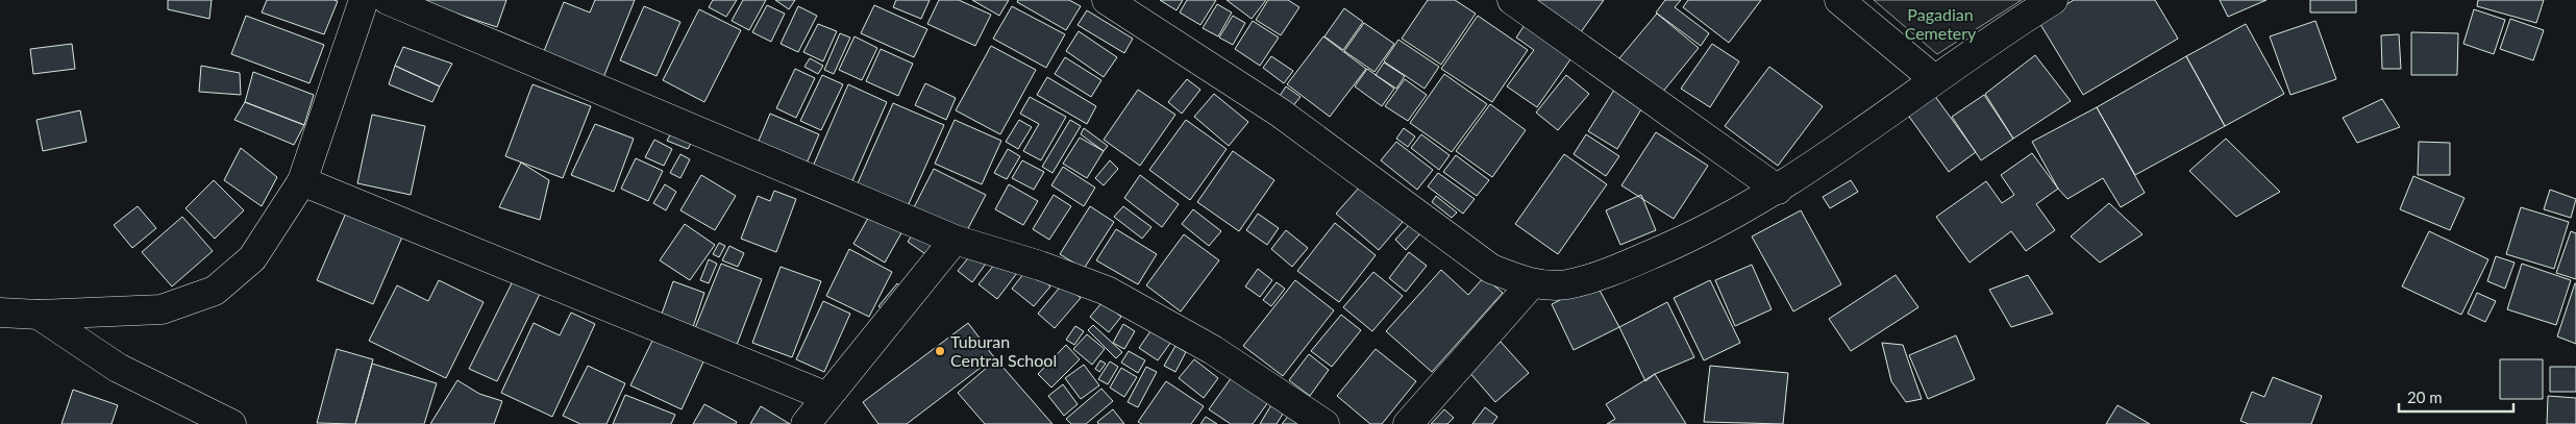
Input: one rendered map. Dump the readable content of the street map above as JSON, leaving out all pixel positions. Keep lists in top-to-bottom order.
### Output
{
  "parks": ["Pagadian Cemetery"],
  "places": ["Tuburan Central School"],
  "scale_bar": "20 m"
}
